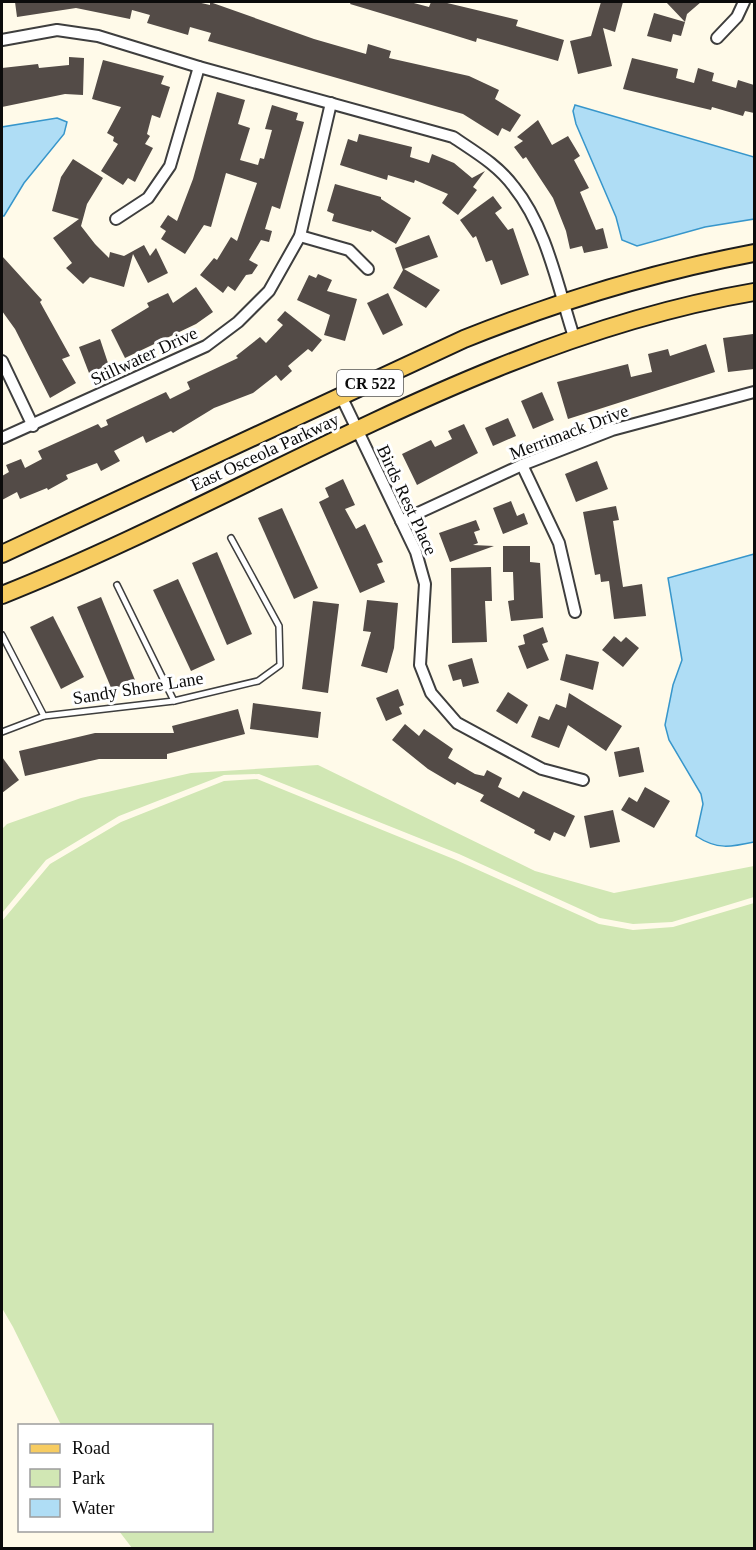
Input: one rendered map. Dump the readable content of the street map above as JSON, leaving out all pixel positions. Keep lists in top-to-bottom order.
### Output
{
  "streets": {
    "main road": ["CR 522", "East Osceola Parkway"],
    "street": ["Stillwater Drive", "Merrimack Drive", "Birds Rest Place"],
    "lane": ["Sandy Shore Lane"]
  },
  "crossings": [
    ["Merrimack Drive", "Birds Rest Place"],
    ["East Osceola Parkway", "Birds Rest Place"]
  ],
  "legend": ["Road", "Park", "Water"]
}
